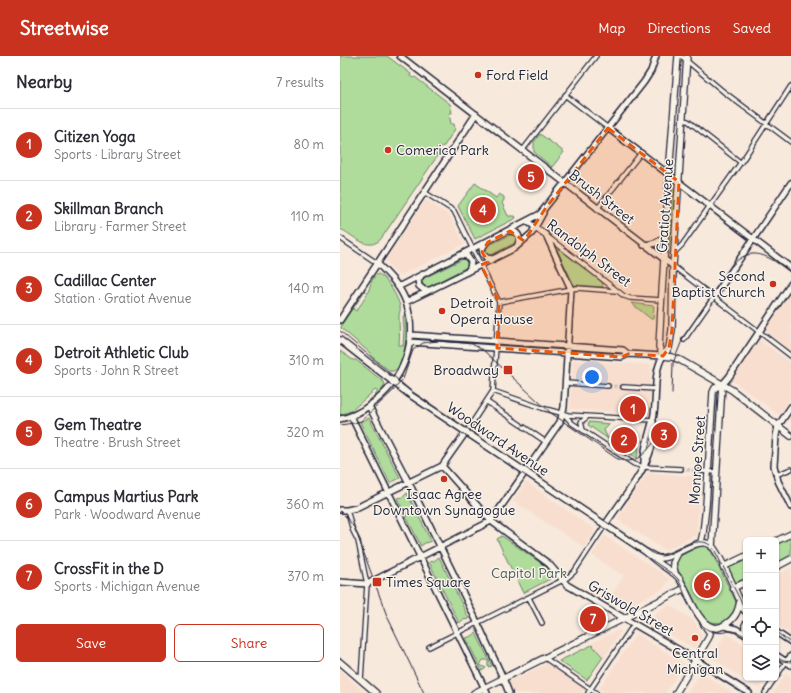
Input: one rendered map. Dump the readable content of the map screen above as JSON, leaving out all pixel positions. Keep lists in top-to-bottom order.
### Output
{
  "streets": {
    "main road": ["Gratiot Avenue", "Woodward Avenue", "Monroe Street"],
    "street": ["Brush Street", "Randolph Street", "Griswold Street"]
  },
  "crossings": [
    ["Brush Street", "Gratiot Avenue"],
    ["Brush Street", "Monroe Street"],
    ["Gratiot Avenue", "Randolph Street"],
    ["Woodward Avenue", "Monroe Street"],
    ["Woodward Avenue", "Griswold Street"]
  ],
  "parks": ["Capitol Park"],
  "places": {
    "other": [
      "Ford Field",
      "Comerica Park",
      "Second Baptist Church",
      "Detroit Opera House",
      "Isaac Agree Downtown Synagogue",
      "Central Michigan"
    ],
    "transit": ["Broadway", "Times Square"]
  },
  "page": {
    "header": "Streetwise",
    "nav": ["Map", "Directions", "Saved"],
    "heading": ["Nearby", "7 results"],
    "list": [
      {
        "mark": "1",
        "name": "Citizen Yoga",
        "note": "Sports · Library Street",
        "value": "80 m"
      },
      {
        "mark": "2",
        "name": "Skillman Branch",
        "note": "Library · Farmer Street",
        "value": "110 m"
      },
      {
        "mark": "3",
        "name": "Cadillac Center",
        "note": "Station · Gratiot Avenue",
        "value": "140 m"
      },
      {
        "mark": "4",
        "name": "Detroit Athletic Club",
        "note": "Sports · John R Street",
        "value": "310 m"
      },
      {
        "mark": "5",
        "name": "Gem Theatre",
        "note": "Theatre · Brush Street",
        "value": "320 m"
      },
      {
        "mark": "6",
        "name": "Campus Martius Park",
        "note": "Park · Woodward Avenue",
        "value": "360 m"
      },
      {
        "mark": "7",
        "name": "CrossFit in the D",
        "note": "Sports · Michigan Avenue",
        "value": "370 m"
      }
    ],
    "pins": [
      "5",
      "4",
      "1",
      "3",
      "2",
      "6",
      "7"
    ],
    "map_buttons": ["+", "−"],
    "buttons": ["Save", "Share"]
  }
}
